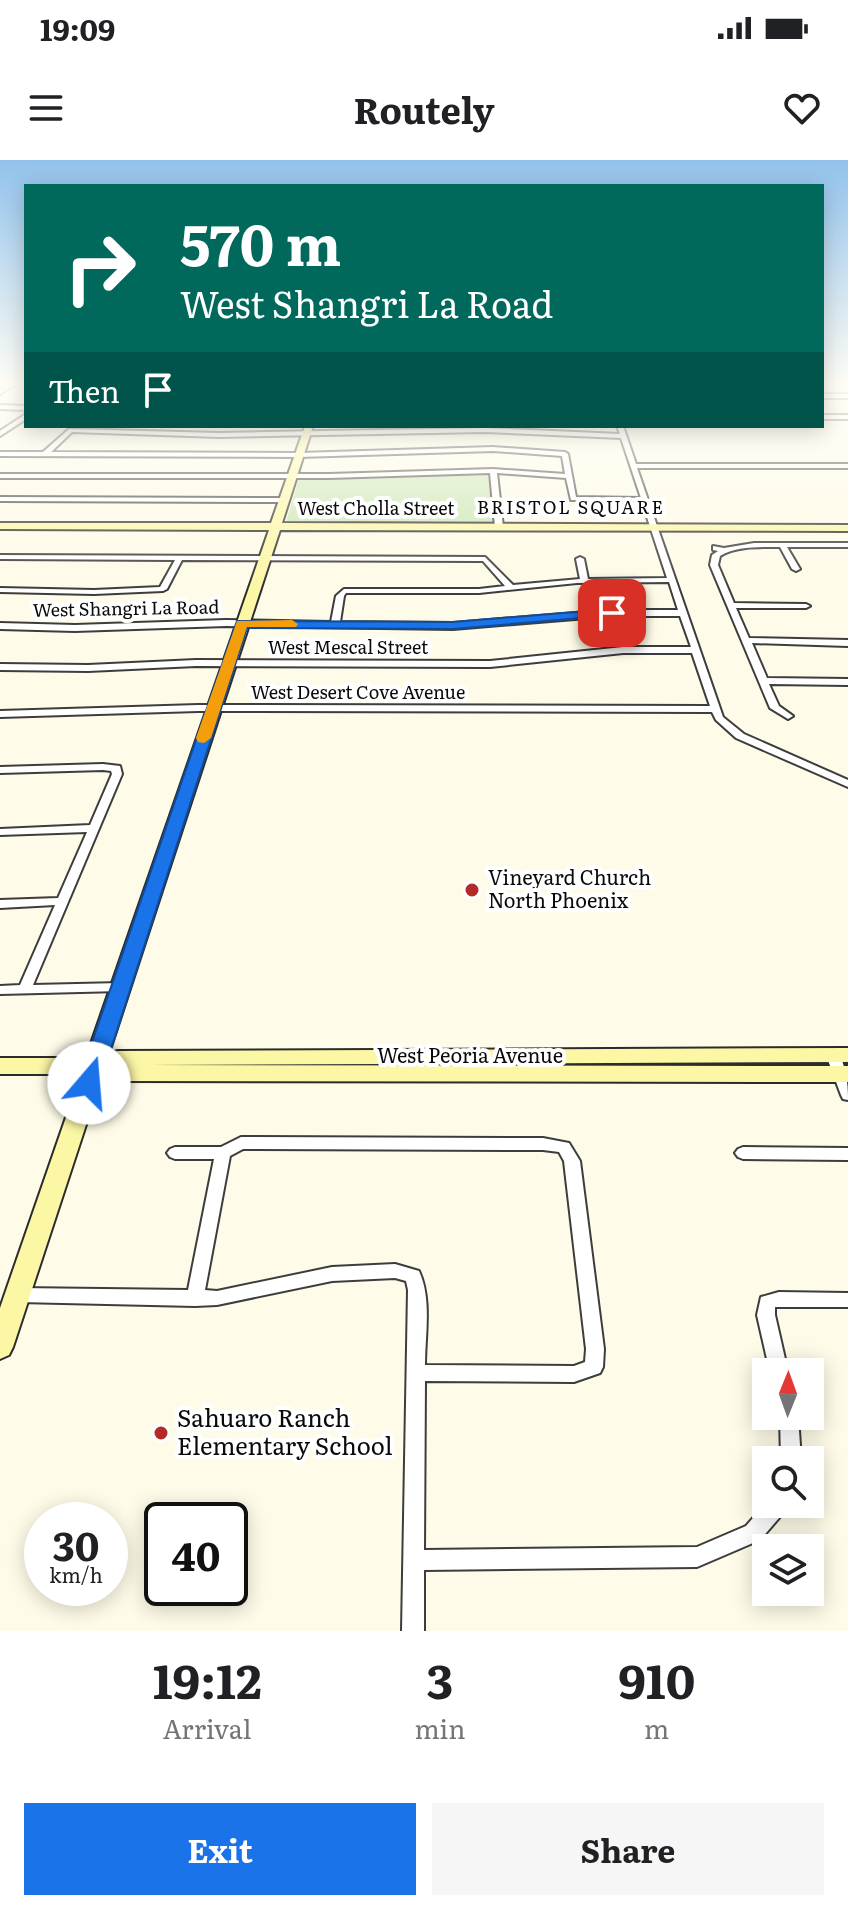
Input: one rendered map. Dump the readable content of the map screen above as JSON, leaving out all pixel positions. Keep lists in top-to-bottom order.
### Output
{
  "streets": {
    "street": [
      "West Cholla Street",
      "West Shangri La Road",
      "West Mescal Street",
      "West Desert Cove Avenue",
      "West Peoria Avenue"
    ]
  },
  "districts": ["BRISTOL SQUARE"],
  "places": ["Vineyard Church North Phoenix", "Sahuaro Ranch Elementary School"],
  "north": "top",
  "page": {
    "status": "19:09",
    "header": "Routely",
    "turn": ["570 m", "West Shangri La Road"],
    "then": "Then",
    "speed": "30 km/h",
    "limit": "40",
    "eta": [
      "19:12",
      "Arrival",
      "3",
      "min",
      "910",
      "m"
    ],
    "buttons": ["Exit", "Share"]
  }
}
